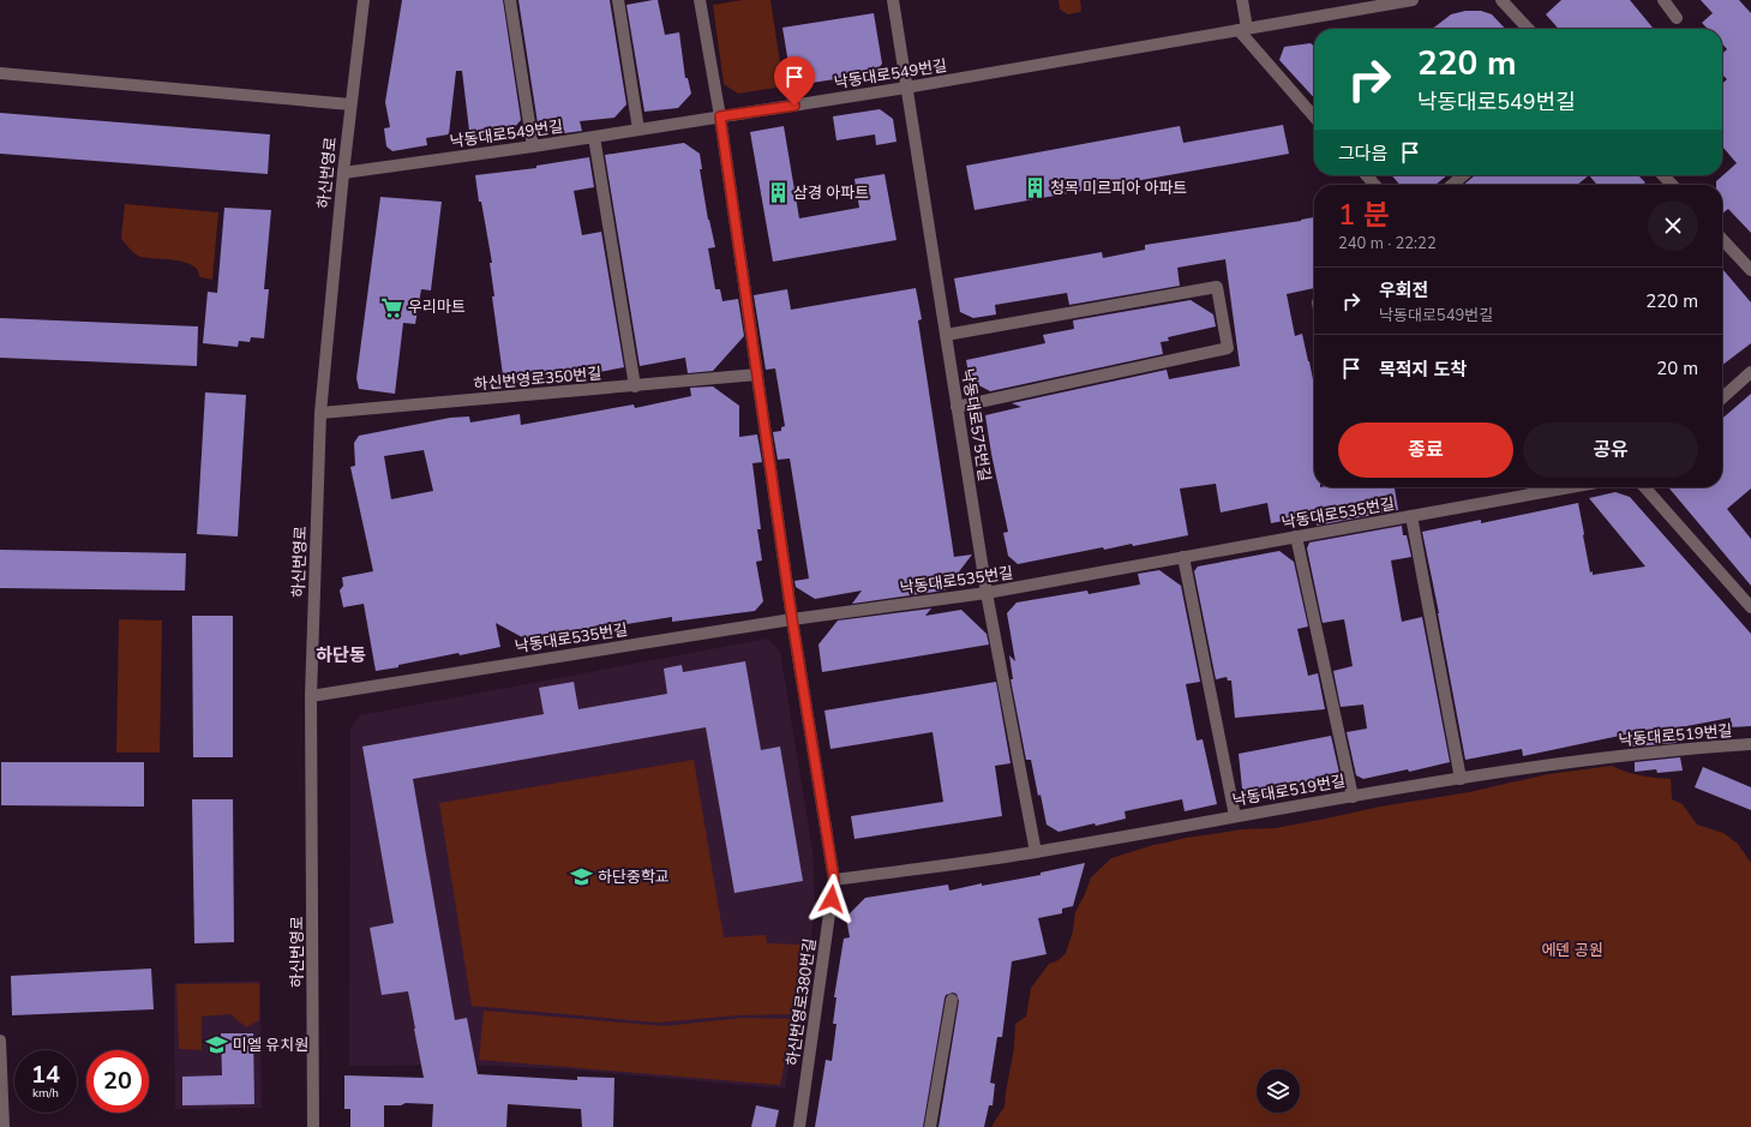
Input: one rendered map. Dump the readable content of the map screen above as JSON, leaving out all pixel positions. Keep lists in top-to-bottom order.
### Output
{
  "streets": {
    "street": [
      "낙동대로549번길",
      "하신번영로",
      "하신번영로350번길",
      "낙동대로575번길",
      "낙동대로535번길",
      "낙동대로519번길",
      "하신번영로380번길"
    ]
  },
  "crossings": [
    ["낙동대로549번길", "하신번영로"],
    ["낙동대로549번길", "낙동대로575번길"],
    ["낙동대로549번길", "하신번영로380번길"],
    ["하신번영로", "하신번영로350번길"],
    ["하신번영로", "낙동대로535번길"],
    ["하신번영로350번길", "하신번영로380번길"],
    ["낙동대로575번길", "낙동대로535번길"],
    ["낙동대로575번길", "낙동대로519번길"],
    ["낙동대로535번길", "하신번영로380번길"],
    ["낙동대로519번길", "하신번영로380번길"]
  ],
  "districts": ["하단동"],
  "parks": ["에덴 공원"],
  "places": {
    "building": ["청목 미르피아 아파트", "삼경 아파트"],
    "supermarket": ["우리마트"],
    "school or university": ["하단중학교", "미엘 유치원"]
  },
  "page": {
    "turn": ["220 m", "낙동대로549번길"],
    "then": "그다음",
    "heading": ["1 분", "240 m · 22:22"],
    "list": [
      {
        "name": "우회전",
        "note": "낙동대로549번길",
        "value": "220 m"
      },
      {
        "name": "목적지 도착",
        "value": "20 m"
      }
    ],
    "buttons": ["종료", "공유"],
    "speed": "14 km/h",
    "limit": "20"
  }
}
